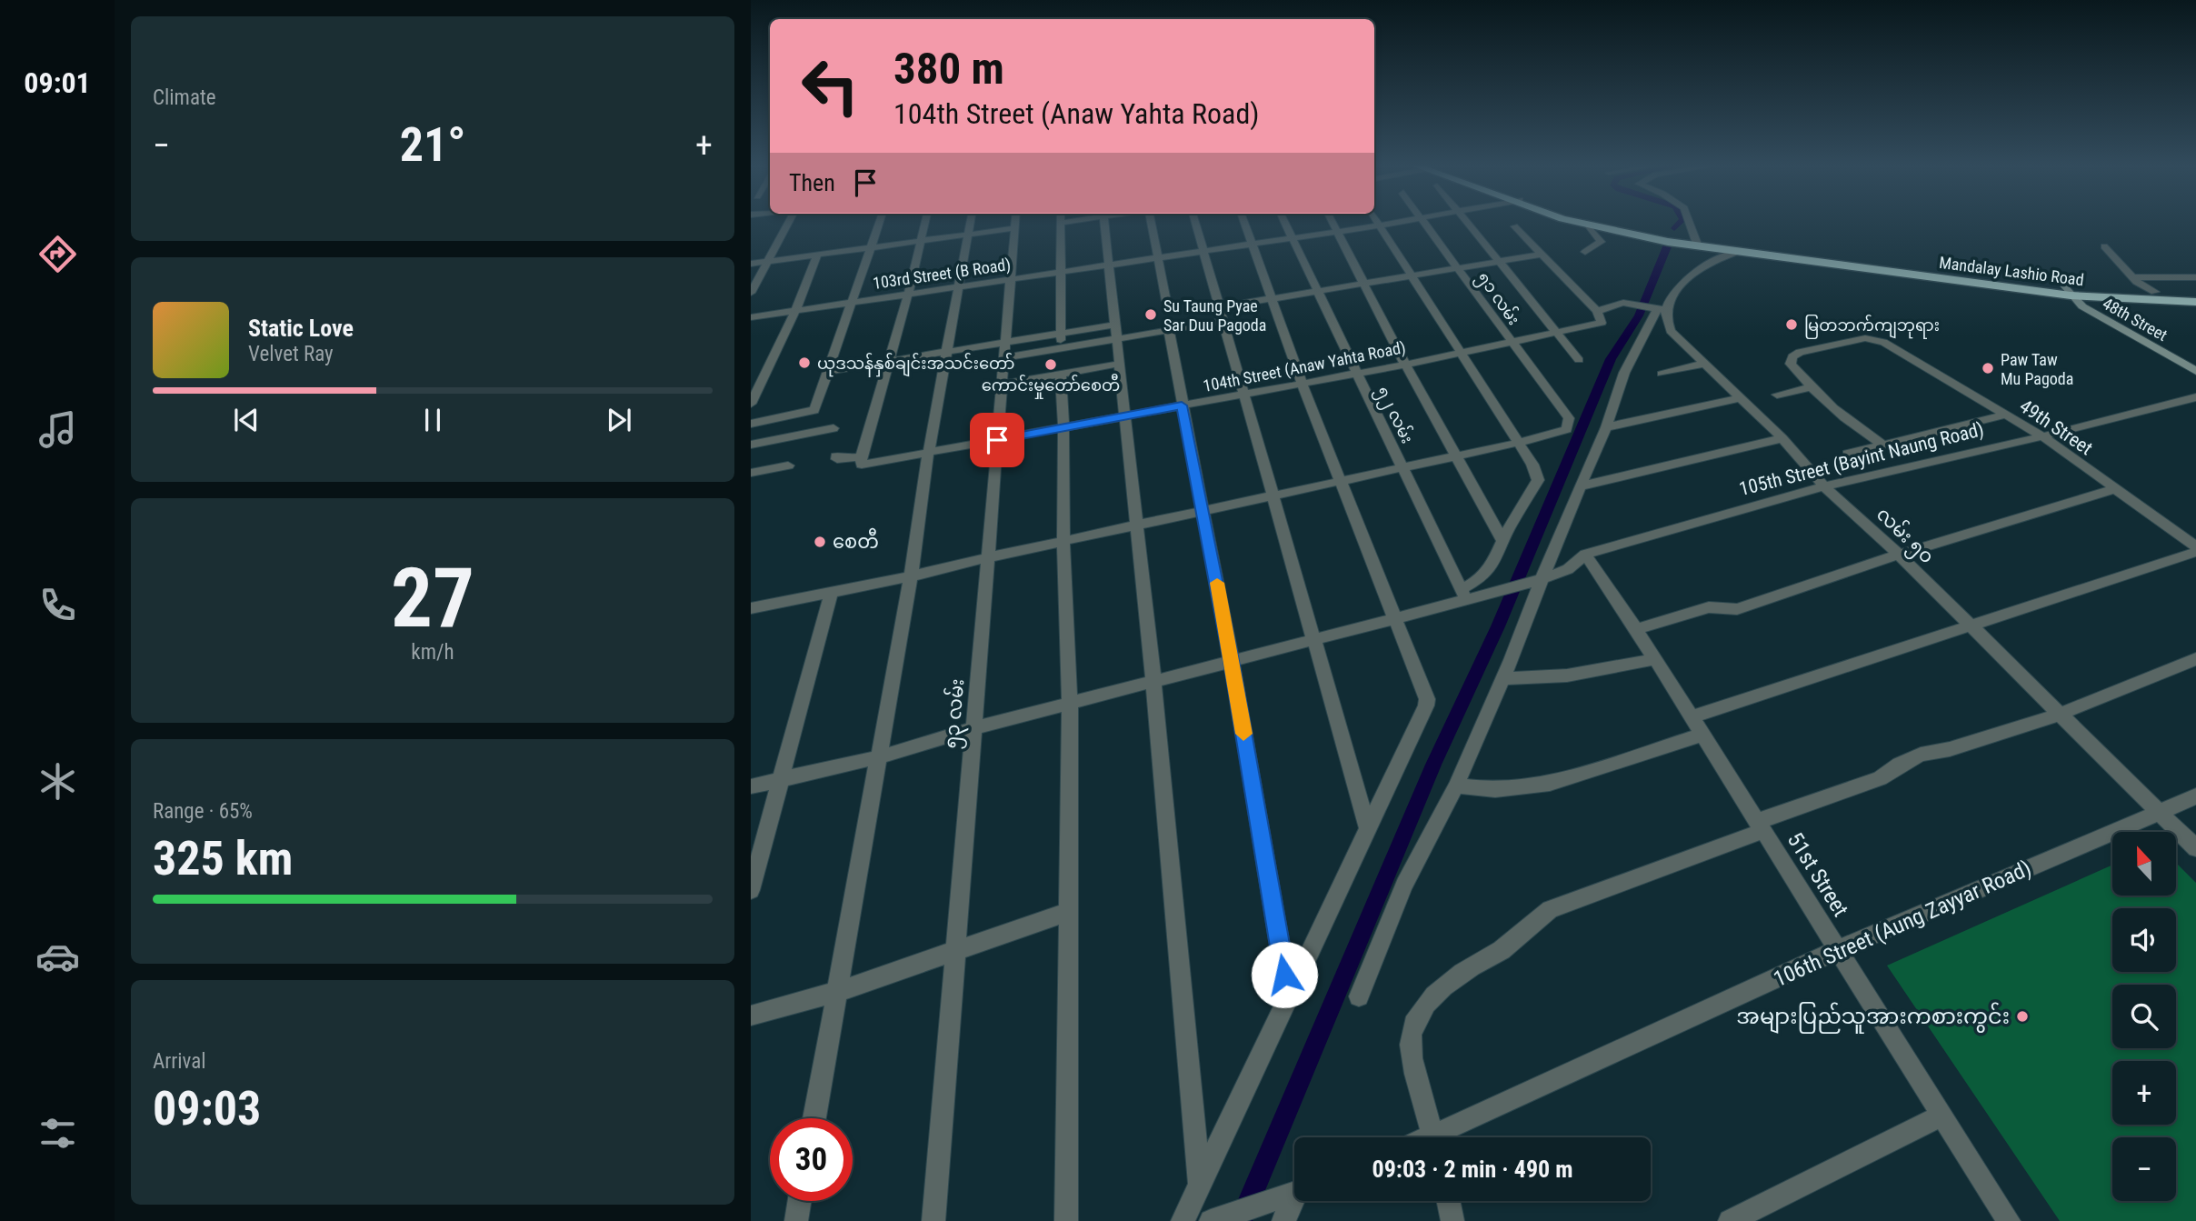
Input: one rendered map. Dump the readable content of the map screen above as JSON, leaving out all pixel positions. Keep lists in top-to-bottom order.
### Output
{
  "streets": {
    "highway": ["Mandalay Lashio Road"],
    "main road": ["48th Street"],
    "street": [
      "103rd Street (B Road)",
      "၅၁ လမ်း",
      "104th Street (Anaw Yahta Road)",
      "၅၂ လမ်း",
      "49th Street",
      "105th Street (Bayint Naung Road)",
      "လမ်း ၅၀",
      "၅၃ လမ်း",
      "51st Street",
      "106th Street (Aung Zayyar Road)"
    ]
  },
  "crossings": [
    ["Mandalay Lashio Road", "48th Street"],
    ["103rd Street (B Road)", "၅၂ လမ်း"],
    ["103rd Street (B Road)", "၅၃ လမ်း"],
    ["၅၁ လမ်း", "104th Street (Anaw Yahta Road)"],
    ["104th Street (Anaw Yahta Road)", "၅၂ လမ်း"],
    ["104th Street (Anaw Yahta Road)", "၅၃ လမ်း"],
    ["၅၂ လမ်း", "105th Street (Bayint Naung Road)"],
    ["49th Street", "105th Street (Bayint Naung Road)"],
    ["105th Street (Bayint Naung Road)", "လမ်း ၅၀"],
    ["105th Street (Bayint Naung Road)", "51st Street"],
    ["လမ်း ၅၀", "106th Street (Aung Zayyar Road)"],
    ["51st Street", "106th Street (Aung Zayyar Road)"]
  ],
  "places": [
    "Su Taung Pyae Sar Duu Pagoda",
    "မြတဘက်ကျဘုရား",
    "ယုဒသန်နှစ်ချင်းအသင်းတော်",
    "ကောင်းမှုတော်စေတီ",
    "Paw Taw Mu Pagoda",
    "စေတီ",
    "အများပြည်သူအားကစားကွင်း"
  ],
  "north": "top",
  "page": {
    "tabs": "09:01",
    "tile": [
      "Climate",
      ["27", "km/h"],
      ["Range · 65%", "325 km"],
      ["Arrival", "09:03"]
    ],
    "turn": ["380 m", "104th Street (Anaw Yahta Road)"],
    "heat": ["−", "21°", "+"],
    "then": "Then",
    "song": ["Static Love", "Velvet Ray"],
    "map_buttons": ["+", "−"],
    "limit": "30",
    "trip": "09:03 · 2 min · 490 m"
  }
}
